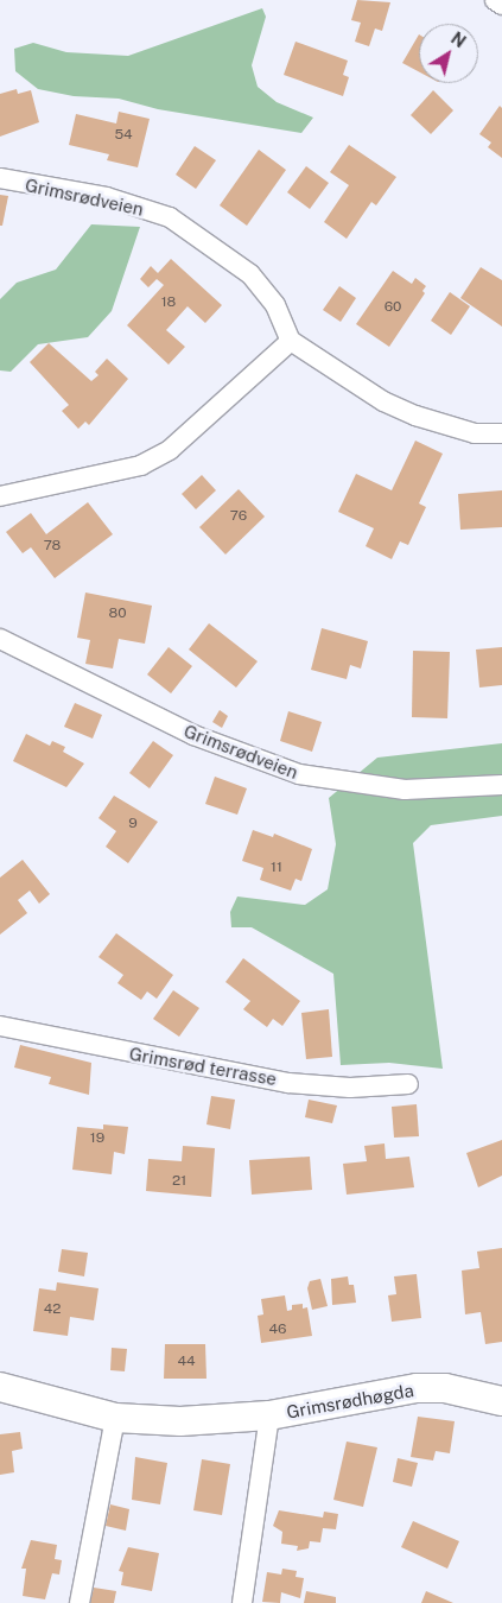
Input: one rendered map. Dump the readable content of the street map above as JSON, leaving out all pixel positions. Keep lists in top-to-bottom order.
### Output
{
  "streets": {
    "main road": ["Grimsrødhøgda"],
    "street": ["Grimsrødveien", "Grimsrød terrasse"]
  },
  "house_numbers": [
    "54",
    "18",
    "60",
    "76",
    "78",
    "80",
    "9",
    "11",
    "19",
    "21",
    "42",
    "46",
    "44"
  ],
  "north": "top right"
}
